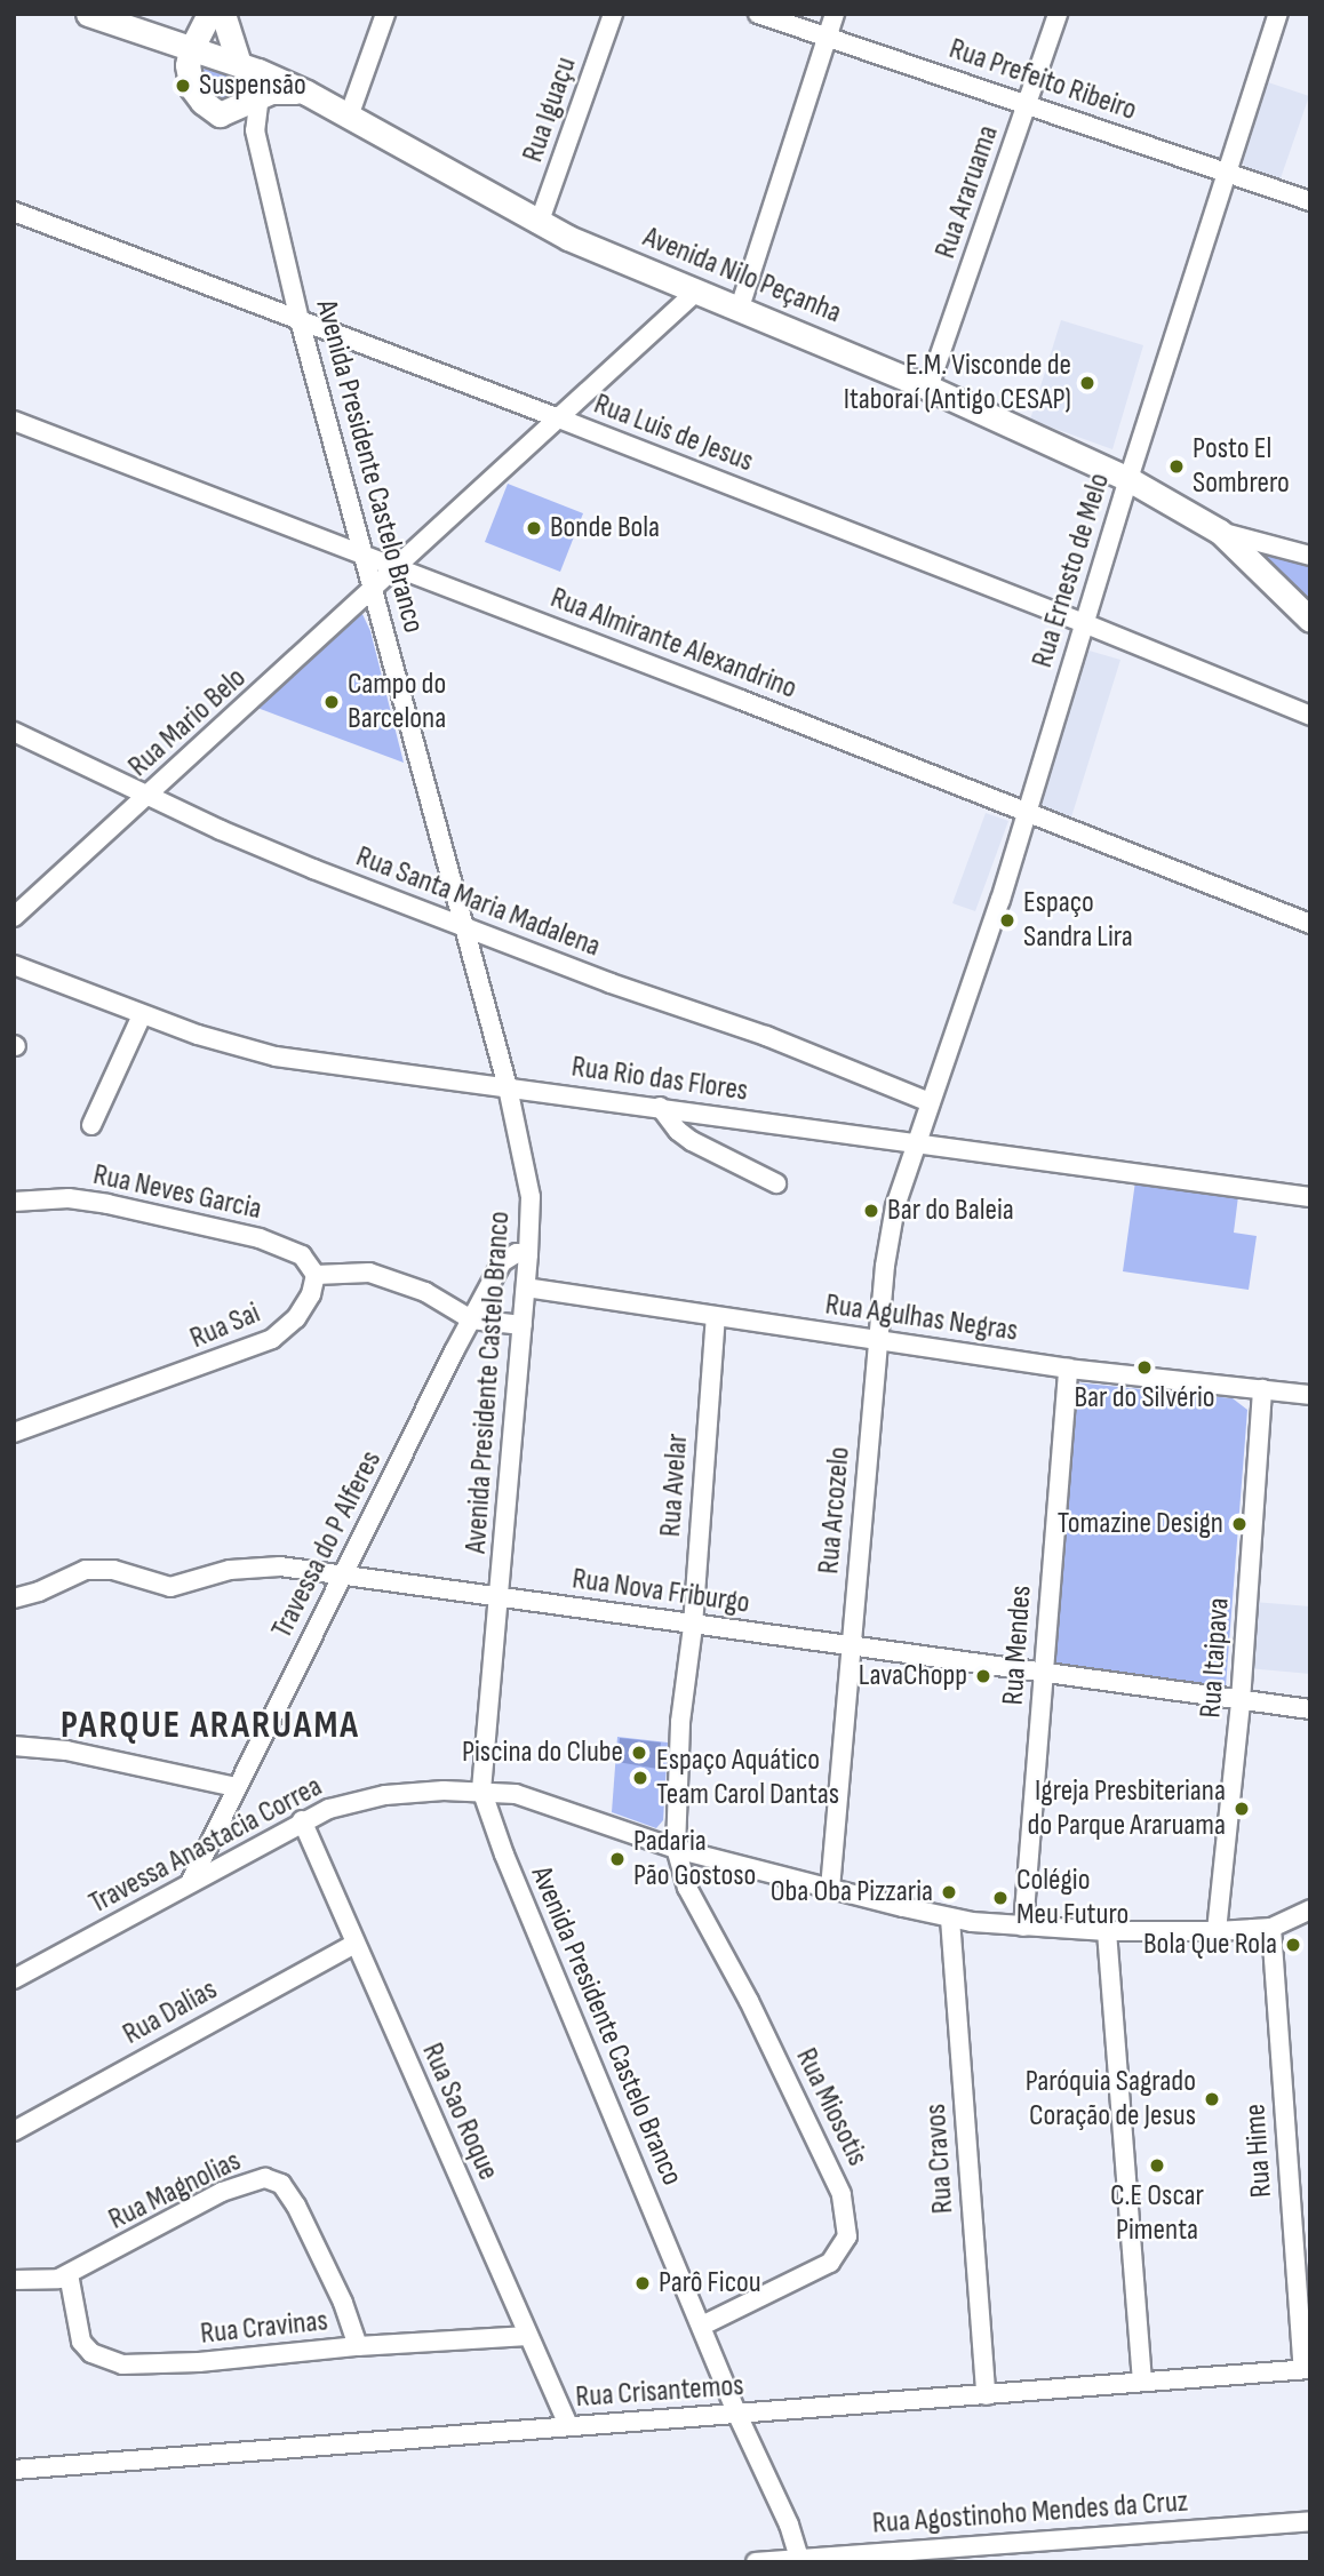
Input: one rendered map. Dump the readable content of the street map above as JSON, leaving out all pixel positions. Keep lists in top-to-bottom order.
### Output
{
  "streets": {
    "main road": ["Avenida Nilo Peçanha"],
    "street": [
      "Rua Prefeito Ribeiro",
      "Rua Iguaçu",
      "Rua Araruama",
      "Rua Luis de Jesus",
      "Avenida Presidente Castelo Branco",
      "Rua Ernesto de Melo",
      "Rua Almirante Alexandrino",
      "Rua Mario Belo",
      "Rua Santa Maria Madalena",
      "Rua Rio das Flores",
      "Rua Neves Garcia",
      "Rua Agulhas Negras",
      "Rua Sai",
      "Rua Avelar",
      "Rua Arcozelo",
      "Travessa do P Alferes",
      "Rua Nova Friburgo",
      "Rua Mendes",
      "Rua Itaipava",
      "Travessa Anastacia Correa",
      "Rua Dalias",
      "Rua Miosotis",
      "Rua Sao Roque",
      "Rua Hime",
      "Rua Cravos",
      "Rua Magnolias",
      "Rua Cravinas",
      "Rua Crisantemos",
      "Rua Agostinoho Mendes da Cruz"
    ]
  },
  "crossings": [
    ["Rua Prefeito Ribeiro", "Rua Araruama"],
    ["Rua Prefeito Ribeiro", "Rua Ernesto de Melo"],
    ["Rua Iguaçu", "Avenida Nilo Peçanha"],
    ["Rua Araruama", "Avenida Nilo Peçanha"],
    ["Avenida Nilo Peçanha", "Avenida Presidente Castelo Branco"],
    ["Avenida Nilo Peçanha", "Rua Ernesto de Melo"],
    ["Avenida Nilo Peçanha", "Rua Mario Belo"],
    ["Rua Luis de Jesus", "Avenida Presidente Castelo Branco"],
    ["Rua Luis de Jesus", "Rua Ernesto de Melo"],
    ["Rua Luis de Jesus", "Rua Mario Belo"],
    ["Avenida Presidente Castelo Branco", "Rua Almirante Alexandrino"],
    ["Avenida Presidente Castelo Branco", "Rua Mario Belo"],
    ["Avenida Presidente Castelo Branco", "Rua Santa Maria Madalena"],
    ["Avenida Presidente Castelo Branco", "Rua Rio das Flores"],
    ["Avenida Presidente Castelo Branco", "Rua Agulhas Negras"],
    ["Avenida Presidente Castelo Branco", "Travessa do P Alferes"],
    ["Avenida Presidente Castelo Branco", "Rua Nova Friburgo"],
    ["Avenida Presidente Castelo Branco", "Travessa Anastacia Correa"],
    ["Avenida Presidente Castelo Branco", "Rua Miosotis"],
    ["Avenida Presidente Castelo Branco", "Rua Crisantemos"],
    ["Avenida Presidente Castelo Branco", "Rua Agostinoho Mendes da Cruz"],
    ["Rua Ernesto de Melo", "Rua Almirante Alexandrino"],
    ["Rua Ernesto de Melo", "Rua Santa Maria Madalena"],
    ["Rua Ernesto de Melo", "Rua Rio das Flores"],
    ["Rua Ernesto de Melo", "Rua Arcozelo"],
    ["Rua Almirante Alexandrino", "Rua Mario Belo"],
    ["Rua Mario Belo", "Rua Santa Maria Madalena"],
    ["Rua Rio das Flores", "Rua Arcozelo"],
    ["Rua Neves Garcia", "Rua Sai"],
    ["Rua Agulhas Negras", "Rua Avelar"],
    ["Rua Agulhas Negras", "Rua Arcozelo"],
    ["Rua Agulhas Negras", "Rua Mendes"],
    ["Rua Agulhas Negras", "Rua Itaipava"],
    ["Rua Avelar", "Rua Nova Friburgo"],
    ["Rua Avelar", "Travessa Anastacia Correa"],
    ["Rua Avelar", "Rua Miosotis"],
    ["Rua Arcozelo", "Rua Nova Friburgo"],
    ["Rua Arcozelo", "Travessa Anastacia Correa"],
    ["Travessa do P Alferes", "Rua Nova Friburgo"],
    ["Travessa do P Alferes", "Travessa Anastacia Correa"],
    ["Rua Nova Friburgo", "Rua Mendes"],
    ["Rua Nova Friburgo", "Rua Itaipava"],
    ["Rua Mendes", "Travessa Anastacia Correa"],
    ["Rua Itaipava", "Travessa Anastacia Correa"],
    ["Travessa Anastacia Correa", "Rua Miosotis"],
    ["Travessa Anastacia Correa", "Rua Sao Roque"],
    ["Travessa Anastacia Correa", "Rua Hime"],
    ["Travessa Anastacia Correa", "Rua Cravos"],
    ["Rua Dalias", "Rua Sao Roque"],
    ["Rua Sao Roque", "Rua Cravinas"],
    ["Rua Sao Roque", "Rua Crisantemos"],
    ["Rua Hime", "Rua Crisantemos"],
    ["Rua Cravos", "Rua Crisantemos"],
    ["Rua Magnolias", "Rua Cravinas"]
  ],
  "districts": ["PARQUE ARARUAMA"],
  "places": [
    "Suspensão",
    "E.M. Visconde de Itaboraí (Antigo CESAP)",
    "Posto El Sombrero",
    "Bonde Bola",
    "Campo do Barcelona",
    "Espaço Sandra Lira",
    "Bar do Baleia",
    "Bar do Silvério",
    "Tomazine Design",
    "LavaChopp",
    "Piscina do Clube",
    "Espaço Aquático Team Carol Dantas",
    "Igreja Presbiteriana do Parque Araruama",
    "Padaria Pão Gostoso",
    "Oba Oba Pizzaria",
    "Colégio Meu Futuro",
    "Bola Que Rola",
    "Paróquia Sagrado Coração de Jesus",
    "C.E Oscar Pimenta",
    "Parô Ficou"
  ]
}
